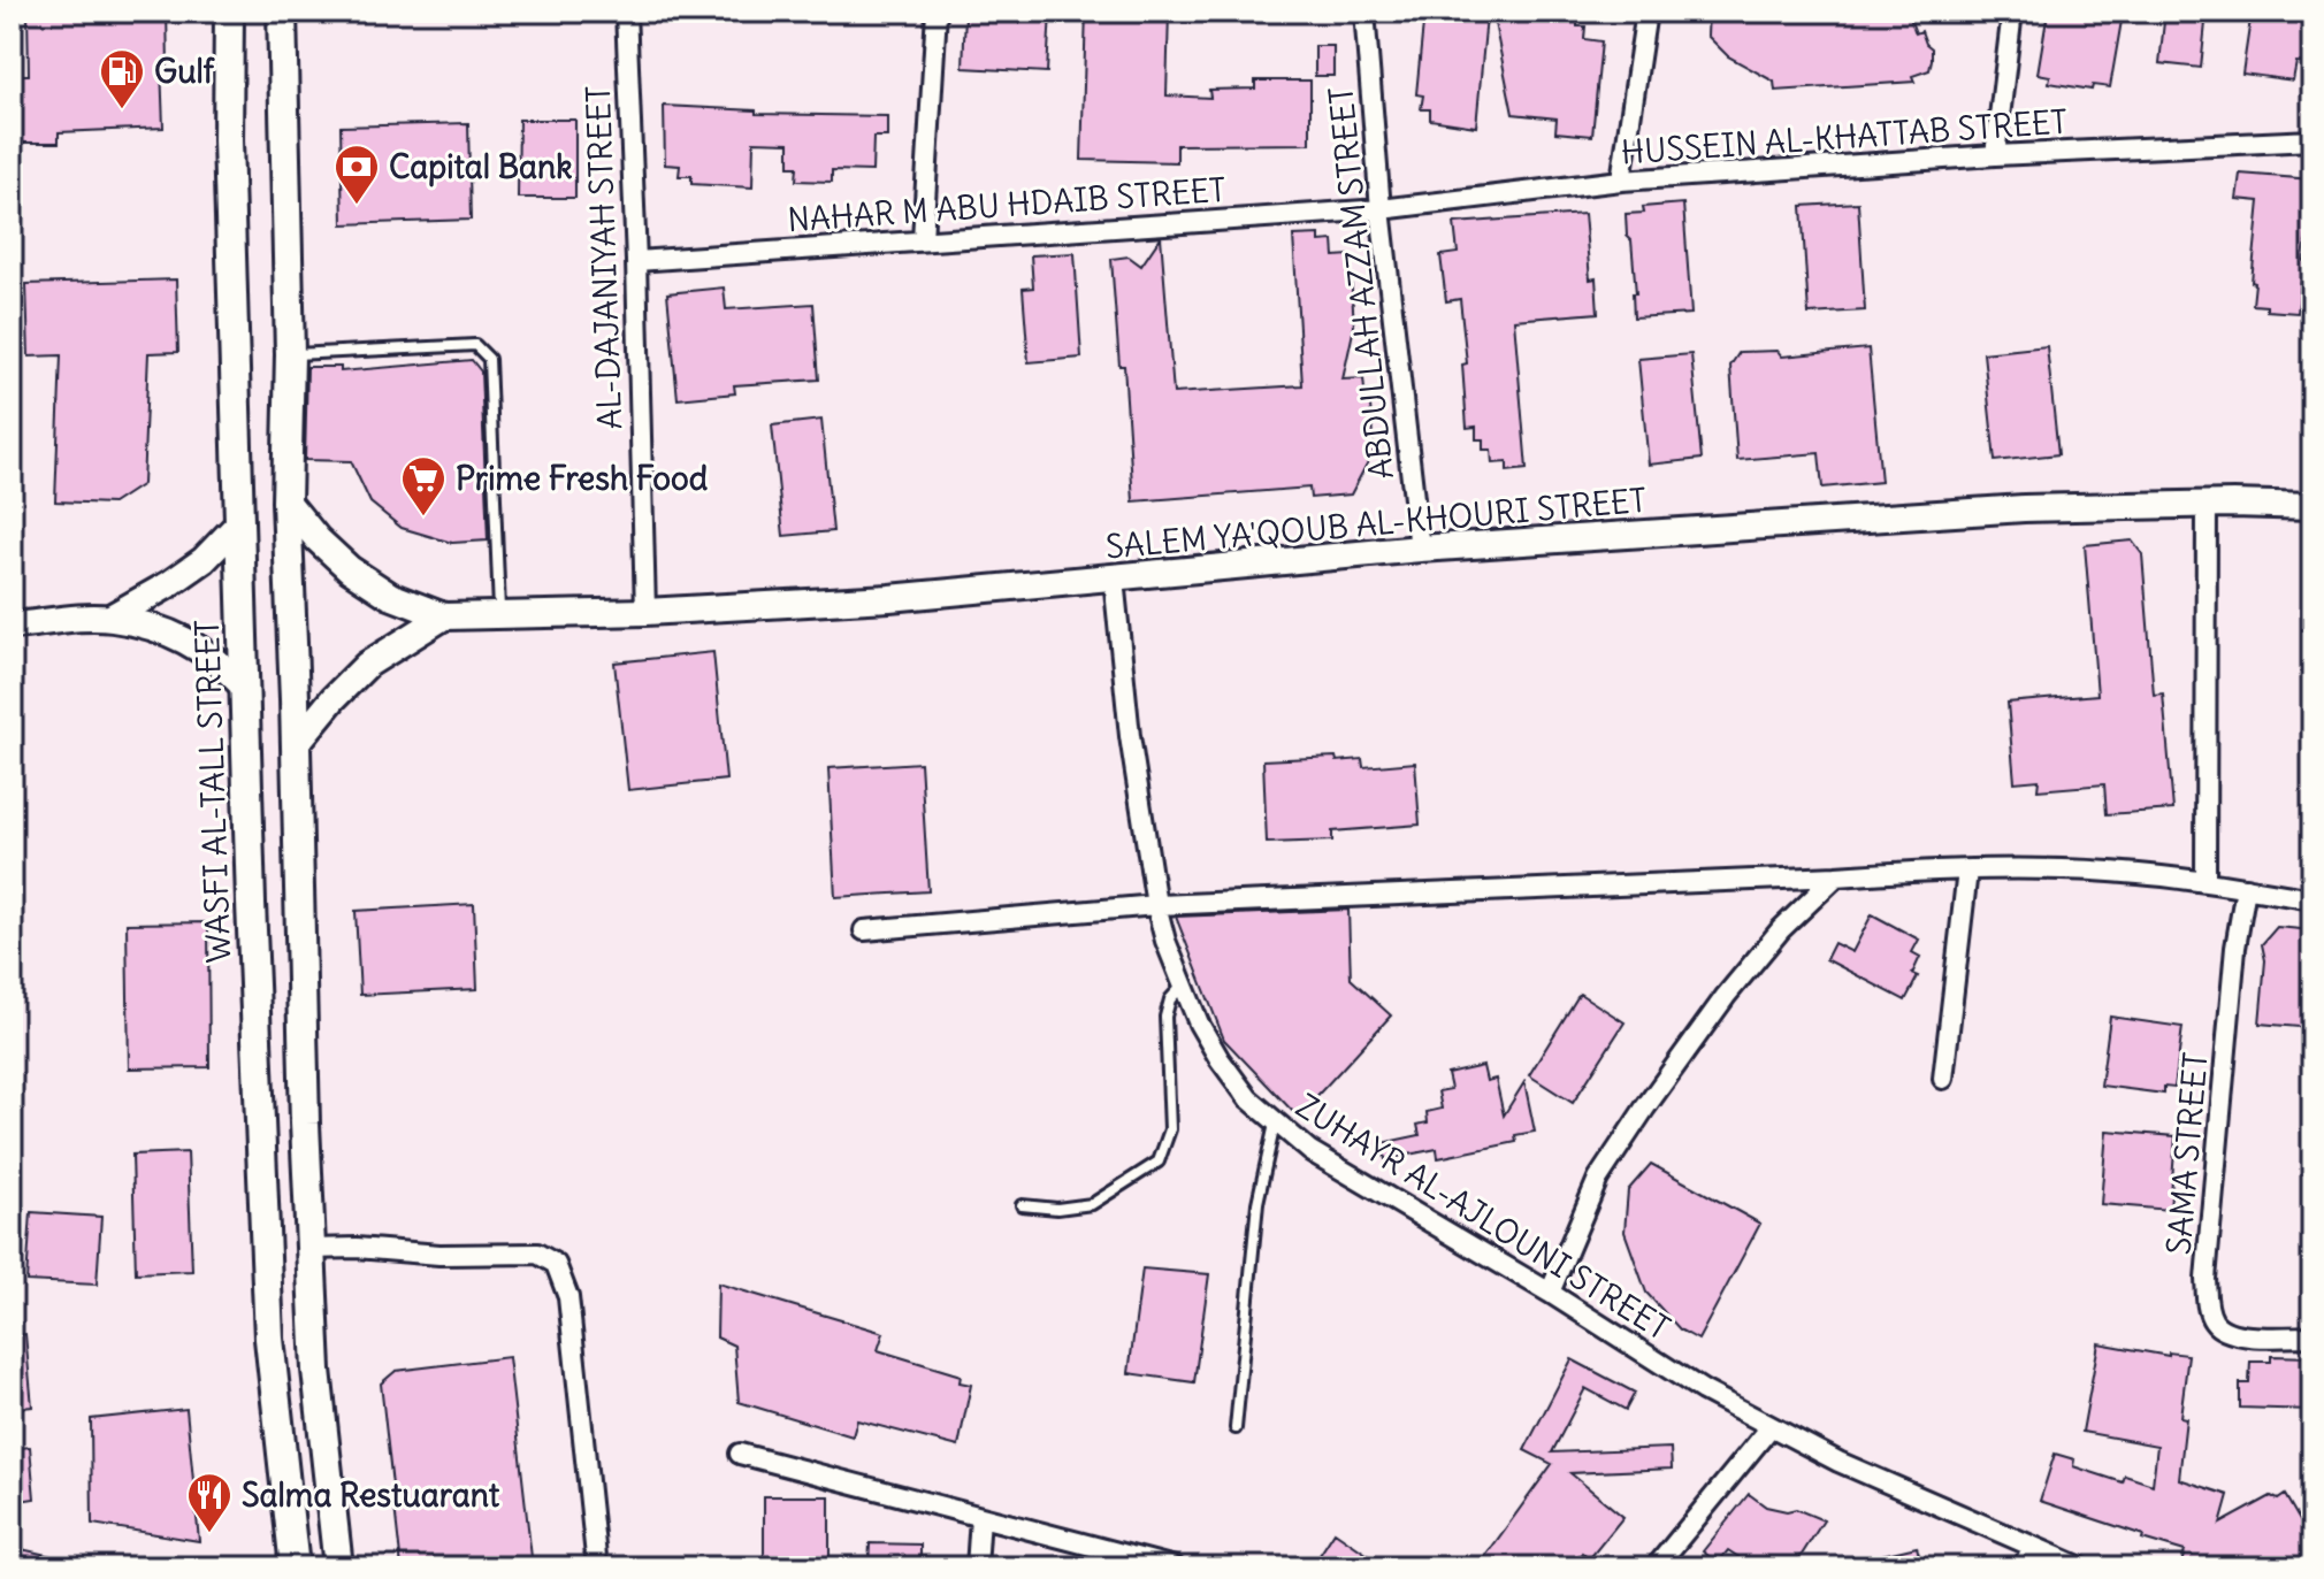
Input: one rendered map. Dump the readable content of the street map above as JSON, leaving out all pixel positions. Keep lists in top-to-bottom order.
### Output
{
  "streets": {
    "main road": ["WASFI AL-TALL STREET"],
    "street": [
      "HUSSEIN AL-KHATTAB STREET",
      "NAHAR M ABU HDAIB STREET",
      "AL-DAJANIYAH STREET",
      "ABDULLAH AZZAM STREET",
      "SALEM YA'QOUB AL-KHOURI STREET",
      "SAMA STREET",
      "ZUHAYR AL-AJLOUNI STREET"
    ]
  },
  "crossings": [
    ["HUSSEIN AL-KHATTAB STREET", "NAHAR M ABU HDAIB STREET"],
    ["HUSSEIN AL-KHATTAB STREET", "ABDULLAH AZZAM STREET"],
    ["NAHAR M ABU HDAIB STREET", "AL-DAJANIYAH STREET"],
    ["NAHAR M ABU HDAIB STREET", "ABDULLAH AZZAM STREET"],
    ["AL-DAJANIYAH STREET", "SALEM YA'QOUB AL-KHOURI STREET"],
    ["ABDULLAH AZZAM STREET", "SALEM YA'QOUB AL-KHOURI STREET"],
    ["SALEM YA'QOUB AL-KHOURI STREET", "ZUHAYR AL-AJLOUNI STREET"]
  ],
  "places": {
    "fuel station": ["Gulf"],
    "bank": ["Capital Bank"],
    "supermarket": ["Prime Fresh Food"],
    "restaurant": ["Salma Restuarant"]
  }
}
